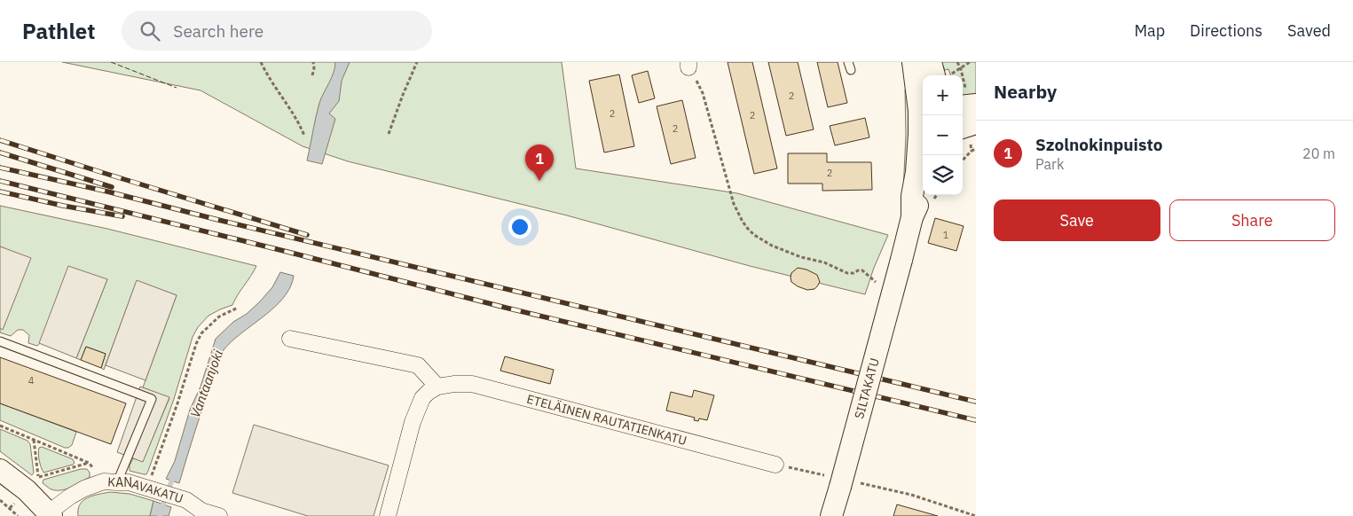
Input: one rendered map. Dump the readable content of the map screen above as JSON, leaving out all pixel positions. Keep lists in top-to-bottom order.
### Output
{
  "streets": {
    "street": ["SILTAKATU", "ETELÄINEN RAUTATIENKATU", "KANAVAKATU"]
  },
  "water": ["Vantaanjoki"],
  "house_numbers": [
    "2",
    "2",
    "2",
    "2",
    "2",
    "1",
    "4"
  ],
  "page": {
    "header": "Pathlet",
    "search": "Search here",
    "nav": ["Map", "Directions", "Saved"],
    "heading": "Nearby",
    "map_buttons": ["+", "−"],
    "list": [
      {
        "mark": "1",
        "name": "Szolnokinpuisto",
        "note": "Park",
        "value": "20 m"
      }
    ],
    "pins": "1",
    "buttons": ["Save", "Share"]
  }
}
